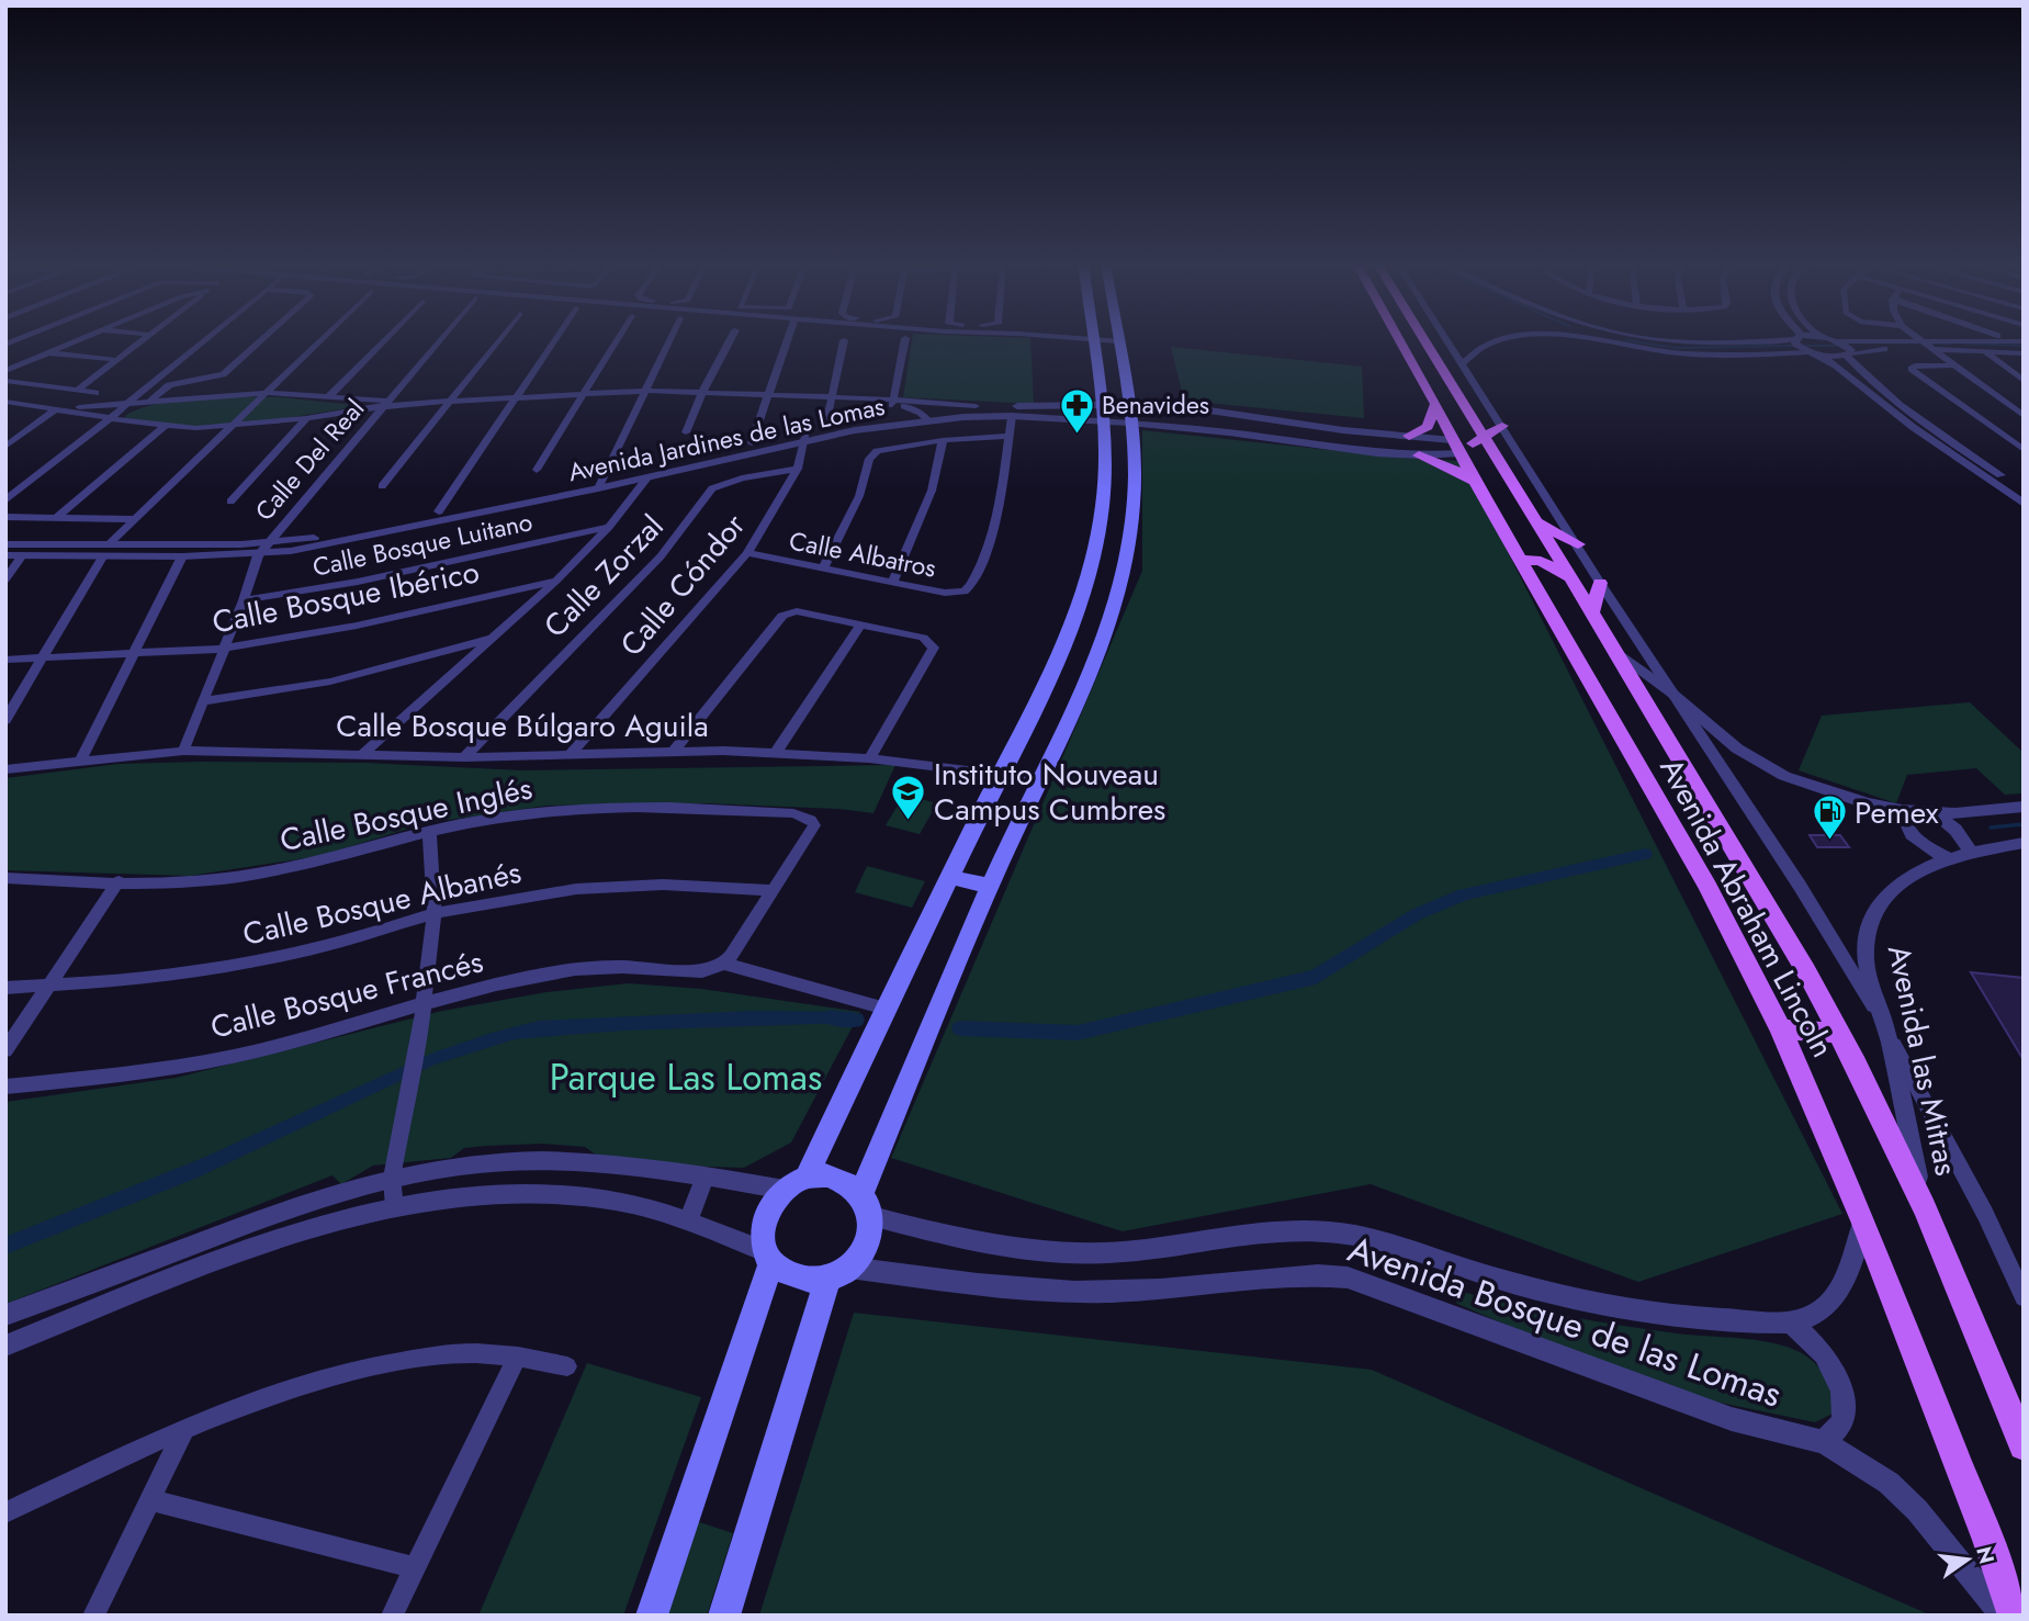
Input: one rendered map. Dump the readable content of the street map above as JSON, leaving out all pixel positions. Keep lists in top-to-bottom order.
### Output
{
  "streets": {
    "main road": ["Avenida Abraham Lincoln"],
    "street": [
      "Avenida Jardines de las Lomas",
      "Calle Del Real",
      "Calle Bosque Luitano",
      "Calle Albatros",
      "Calle Zorzal",
      "Calle Cóndor",
      "Calle Bosque Ibérico",
      "Calle Bosque Búlgaro Aguila",
      "Calle Bosque Inglés",
      "Calle Bosque Albanés",
      "Calle Bosque Francés",
      "Avenida las Mitras",
      "Avenida Bosque de las Lomas"
    ]
  },
  "crossings": [
    ["Avenida Jardines de las Lomas", "Calle Del Real"],
    ["Avenida Jardines de las Lomas", "Calle Cóndor"],
    ["Avenida Jardines de las Lomas", "Avenida Abraham Lincoln"],
    ["Calle Albatros", "Calle Cóndor"],
    ["Calle Zorzal", "Calle Cóndor"],
    ["Calle Zorzal", "Calle Bosque Búlgaro Aguila"],
    ["Calle Cóndor", "Calle Bosque Búlgaro Aguila"],
    ["Calle Bosque Inglés", "Calle Bosque Albanés"],
    ["Avenida Abraham Lincoln", "Avenida Bosque de las Lomas"]
  ],
  "parks": ["Parque Las Lomas"],
  "places": {
    "pharmacy": ["Benavides"],
    "school or university": ["Instituto Nouveau Campus Cumbres"],
    "fuel station": ["Pemex"]
  },
  "north": "right"
}
